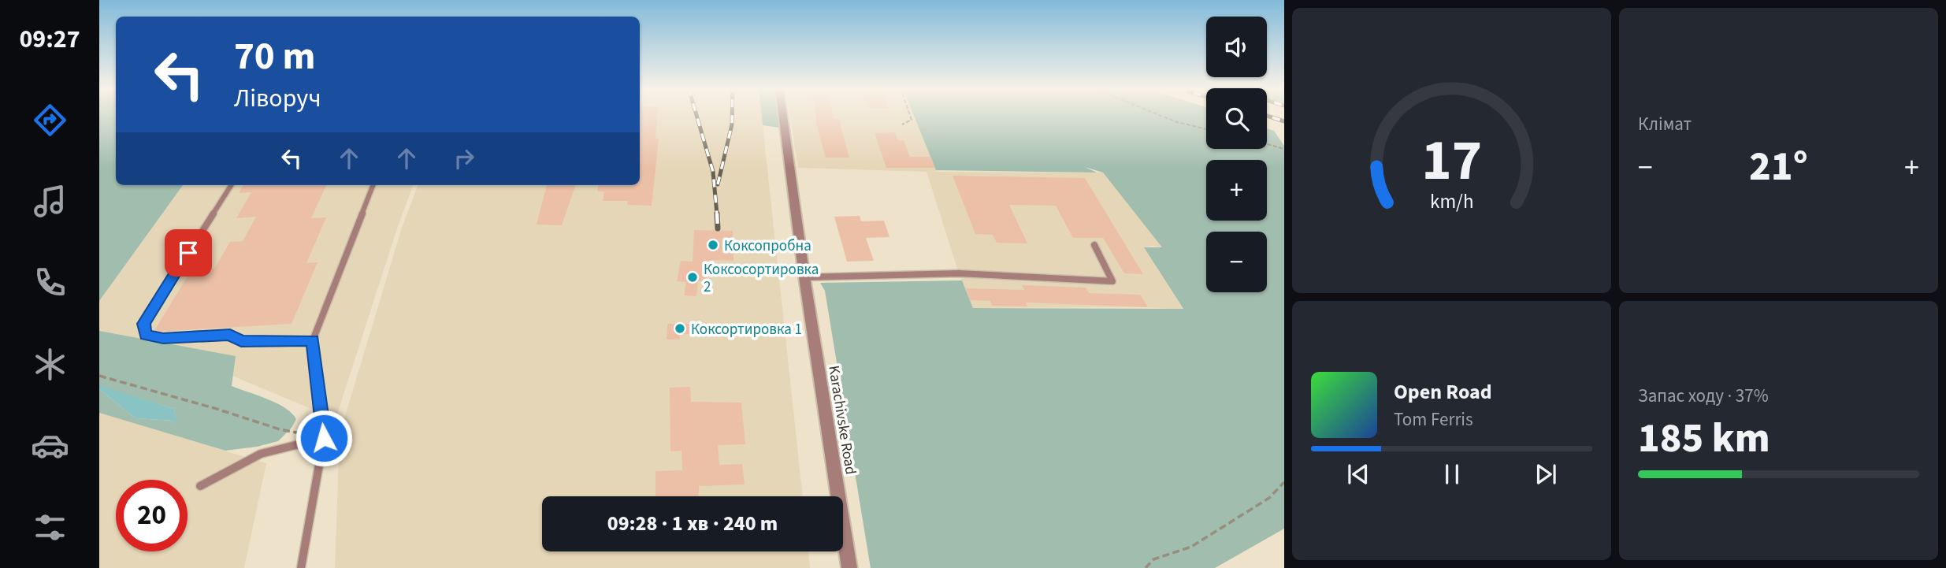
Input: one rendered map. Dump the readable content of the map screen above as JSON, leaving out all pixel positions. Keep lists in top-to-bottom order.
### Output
{
  "streets": {
    "street": ["Karachivske Road"]
  },
  "places": ["Коксопробна", "Коксосортировка 2", "Коксортировка 1"],
  "page": {
    "tabs": "09:27",
    "tile": [
      "Клімат",
      ["Запас ходу · 37%", "185 km"]
    ],
    "map_buttons": ["+", "−"],
    "turn": ["70 m", "Ліворуч"],
    "heat": ["−", "21°", "+"],
    "song": ["Open Road", "Tom Ferris"],
    "limit": "20",
    "trip": "09:28 · 1 хв · 240 m",
    "gauge": ["17", "km/h"]
  }
}
